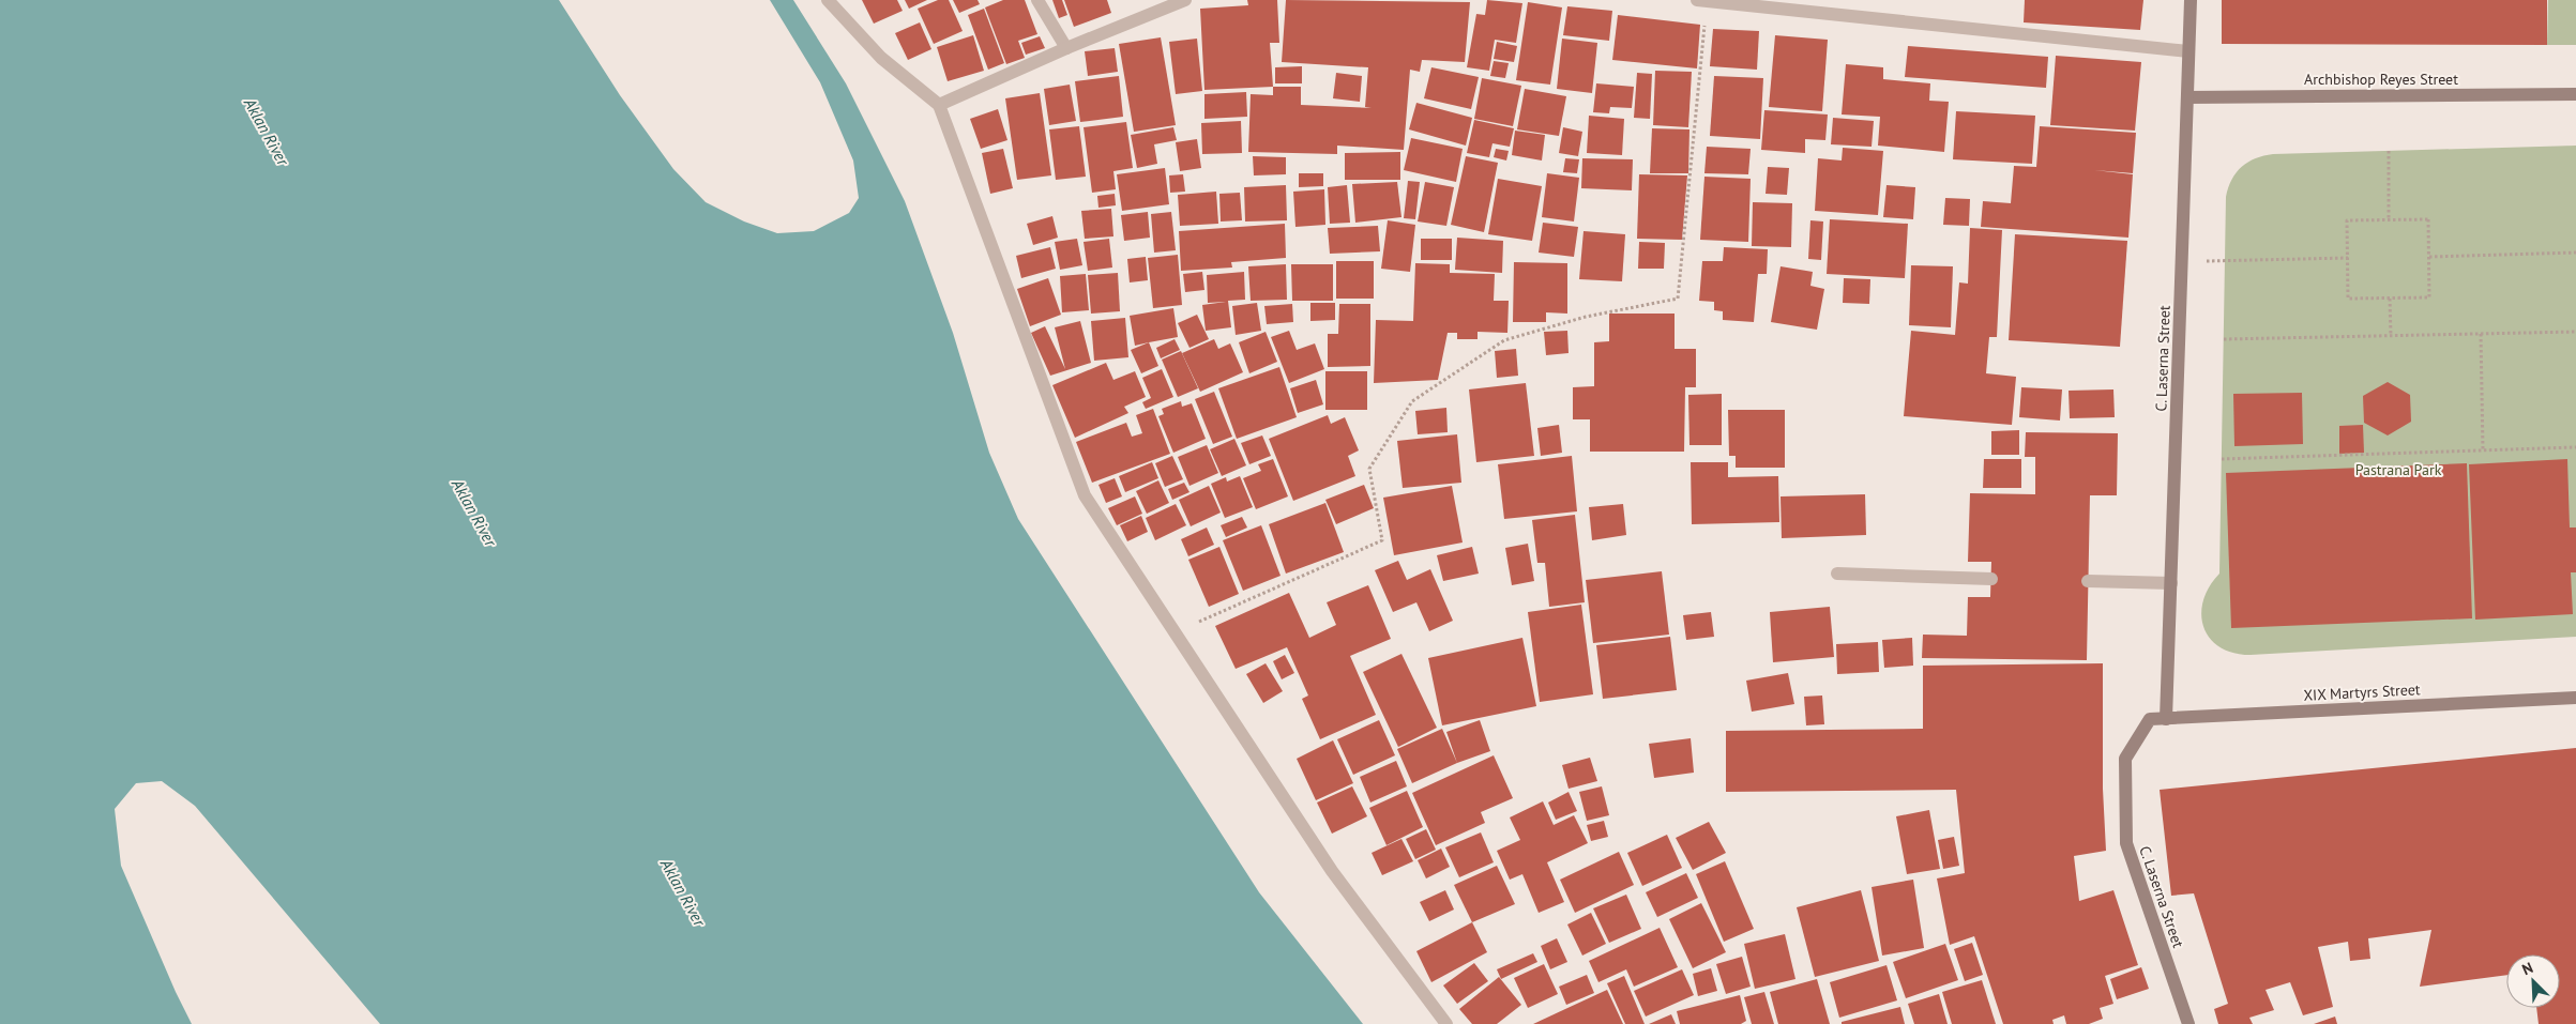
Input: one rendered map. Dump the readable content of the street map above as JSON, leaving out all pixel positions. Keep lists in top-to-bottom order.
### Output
{
  "streets": {
    "street": ["Archbishop Reyes Street", "C. Laserna Street", "XIX Martyrs Street"]
  },
  "crossings": [
    ["Archbishop Reyes Street", "C. Laserna Street"],
    ["C. Laserna Street", "XIX Martyrs Street"]
  ],
  "water": ["Aklan River"],
  "parks": ["Pastrana Park"],
  "north": "top left"
}
